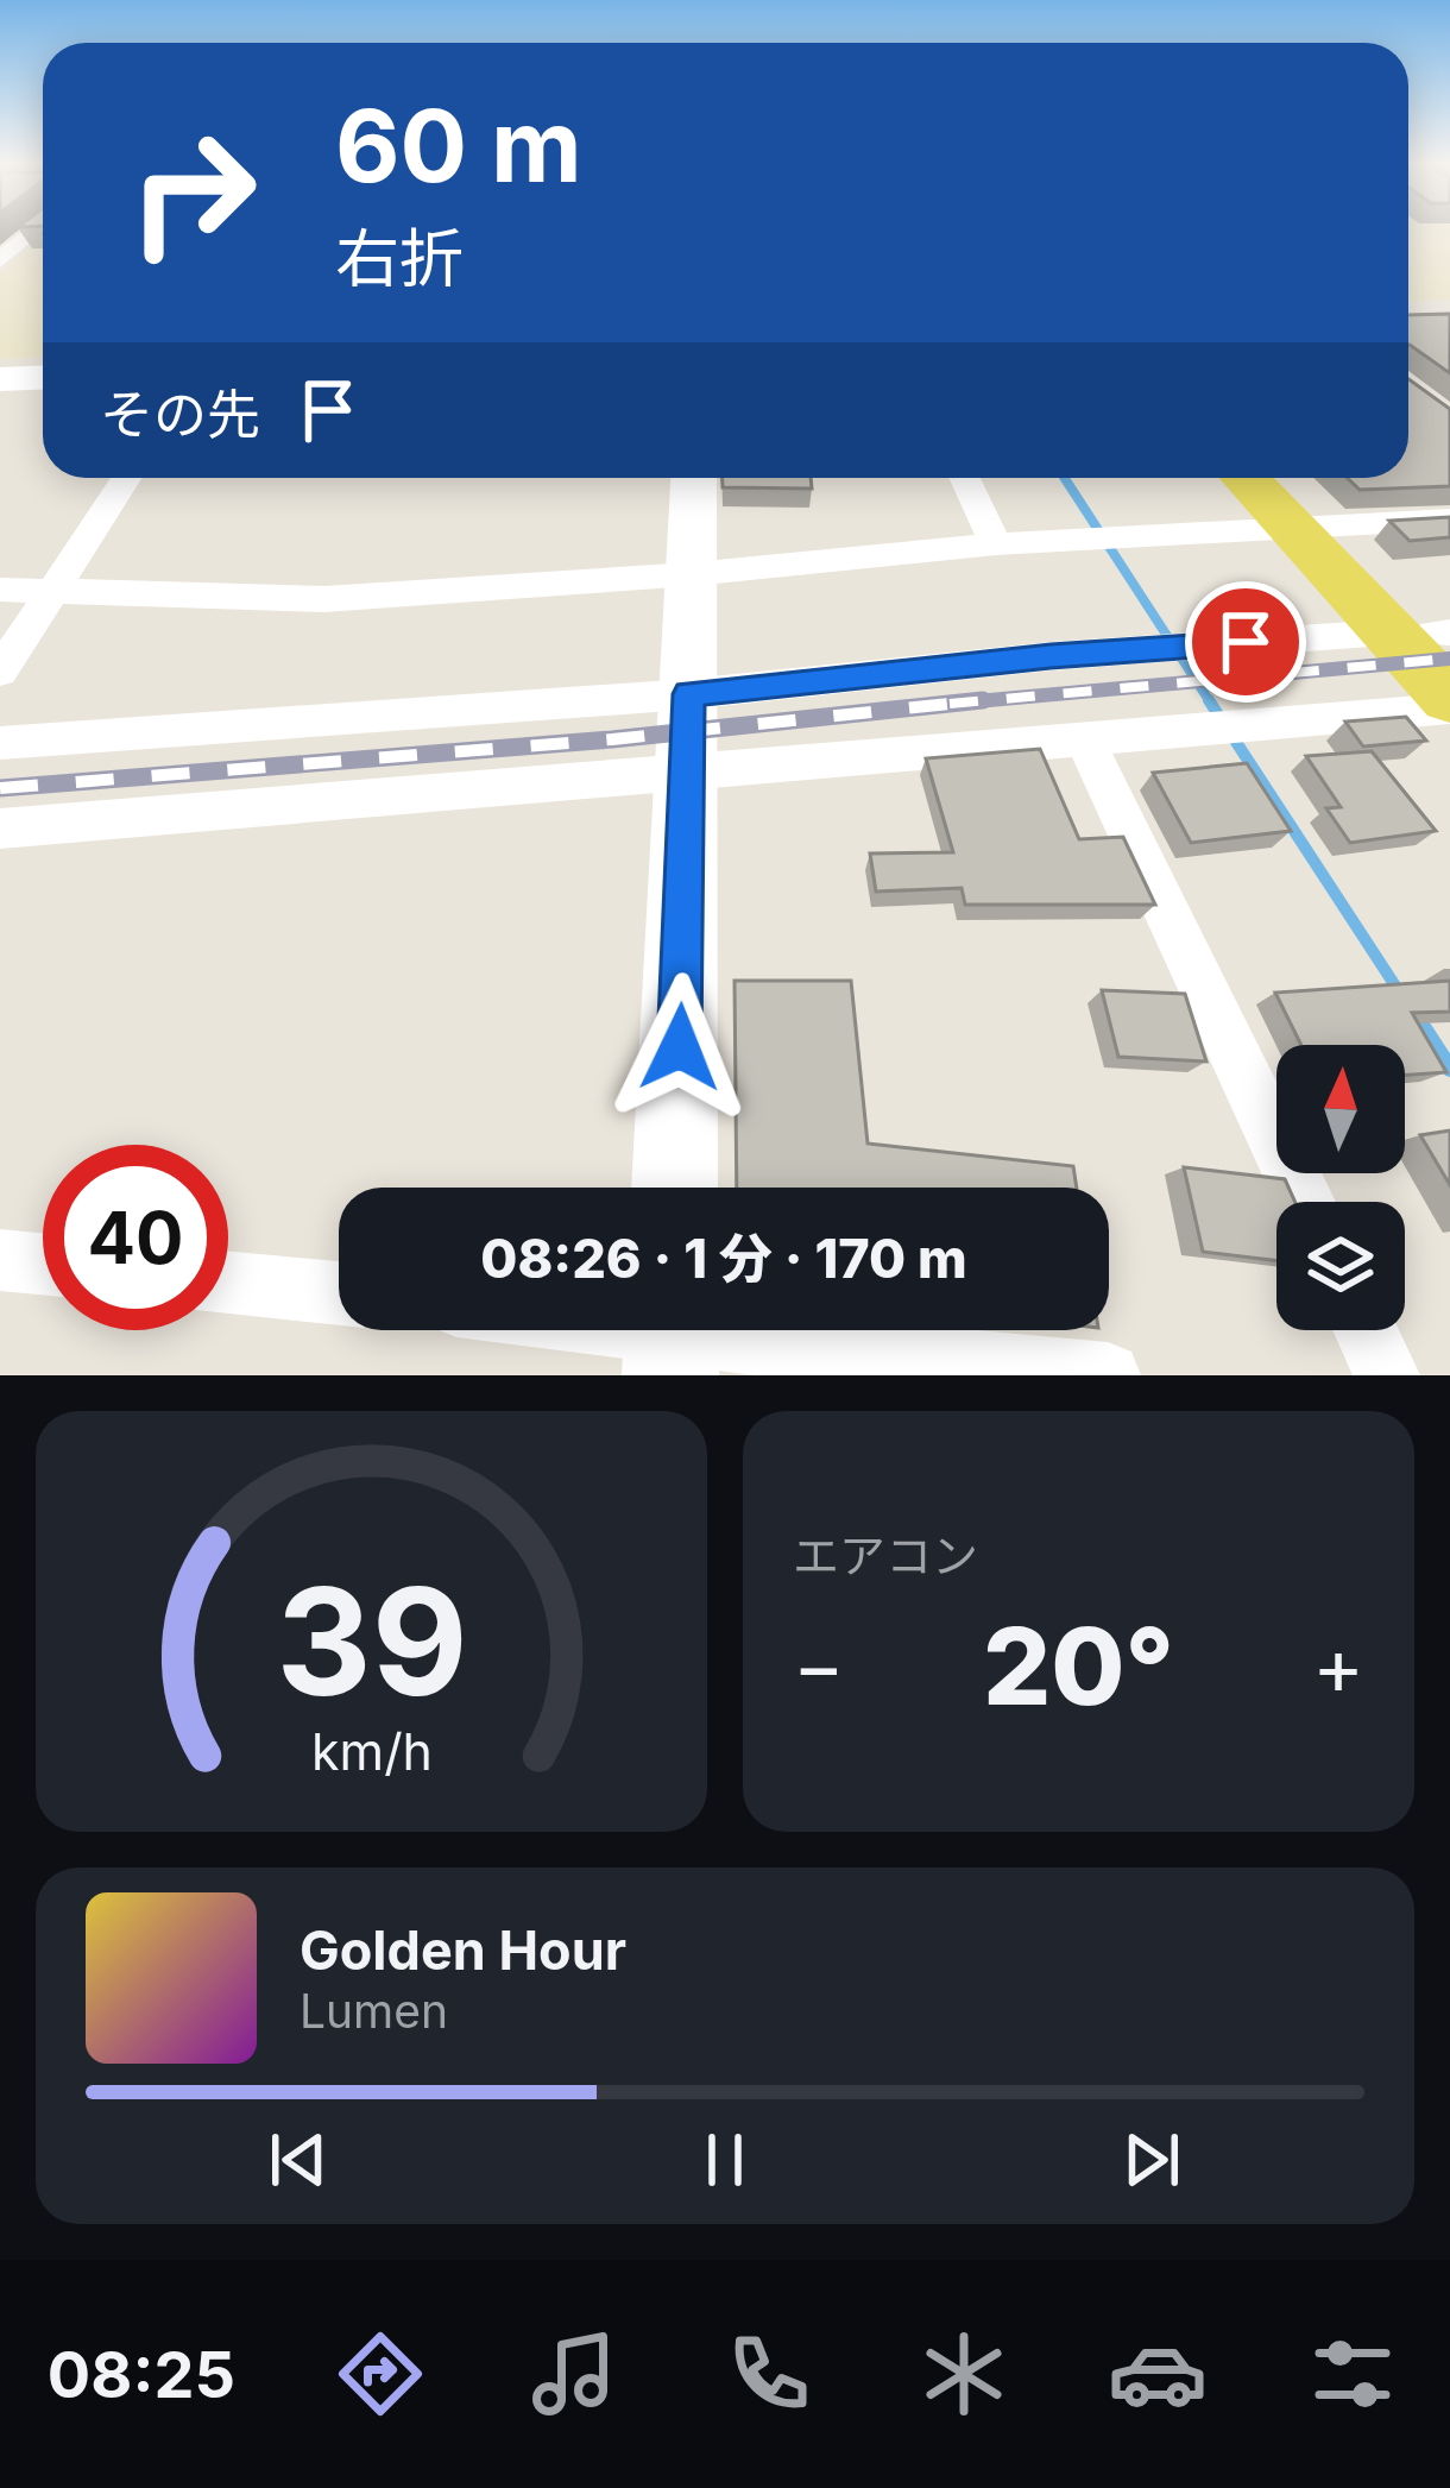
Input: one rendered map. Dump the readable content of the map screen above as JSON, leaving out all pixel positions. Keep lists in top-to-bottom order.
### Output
{
  "north": "top",
  "page": {
    "turn": ["60 m", "右折"],
    "then": "その先",
    "limit": "40",
    "trip": "08:26 · 1 分 · 170 m",
    "tile": "エアコン",
    "heat": ["−", "20°", "+"],
    "song": ["Golden Hour", "Lumen"],
    "tabs": "08:25",
    "gauge": ["39", "km/h"]
  }
}
